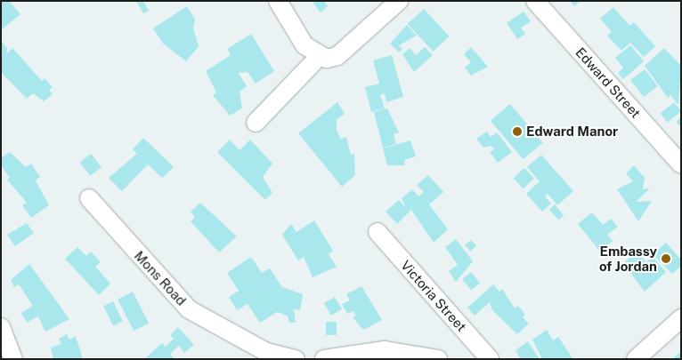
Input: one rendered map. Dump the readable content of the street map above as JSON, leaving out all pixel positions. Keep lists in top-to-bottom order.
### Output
{
  "streets": {
    "street": ["Edward Street", "Mons Road", "Victoria Street"]
  },
  "places": ["Edward Manor", "Embassy of Jordan"]
}
